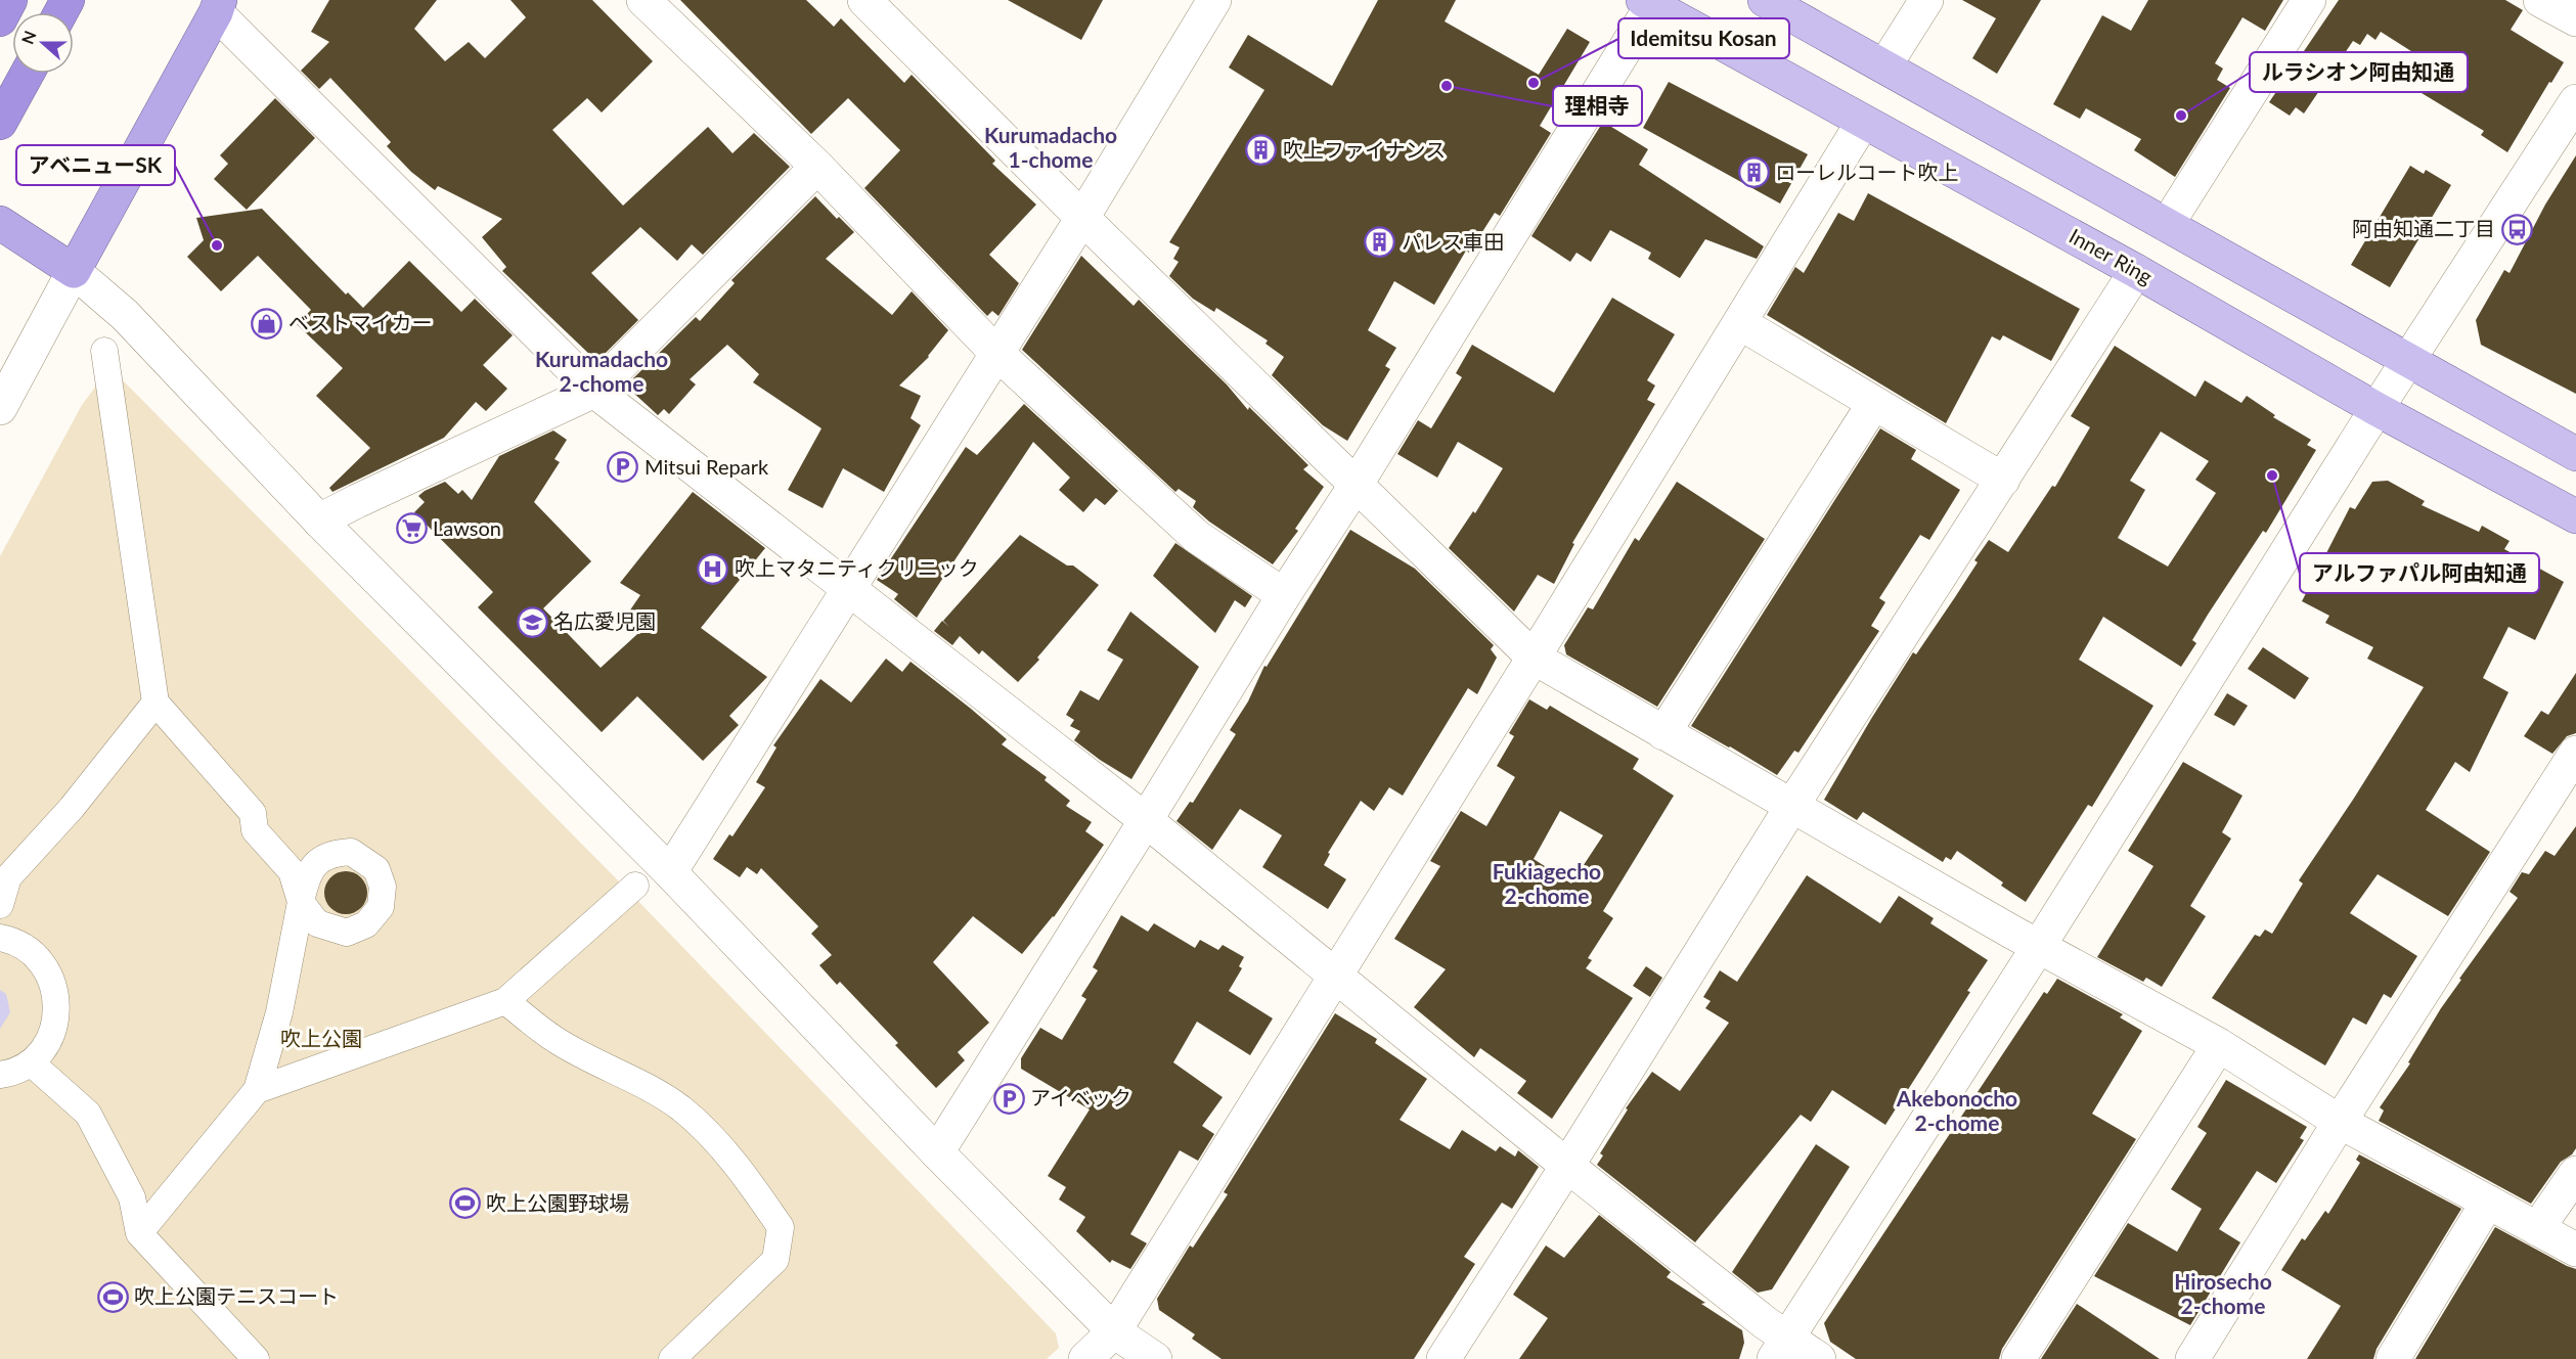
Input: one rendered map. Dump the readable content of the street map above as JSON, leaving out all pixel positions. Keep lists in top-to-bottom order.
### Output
{
  "streets": {
    "main road": ["Inner Ring"]
  },
  "districts": [
    "Kurumadacho 1-chome",
    "Kurumadacho 2-chome",
    "Fukiagecho 2-chome",
    "Akebonocho 2-chome",
    "Hirosecho 2-chome"
  ],
  "parks": ["吹上公園"],
  "places": {
    "other": [
      "Idemitsu Kosan",
      "理相寺",
      "ルラシオン阿由知通",
      "アベニューSK",
      "アルファパル阿由知通"
    ],
    "building": ["吹上ファイナンス", "ローレルコート吹上", "パレス車田"],
    "bus stop": ["阿由知通二丁目"],
    "shop": ["ベストマイカー"],
    "parking": ["Mitsui Repark", "アイベック"],
    "supermarket": ["Lawson"],
    "hospital": ["吹上マタニティクリニック"],
    "school or university": ["名広愛児園"],
    "sports": ["吹上公園野球場", "吹上公園テニスコート"]
  },
  "north": "left"
}
